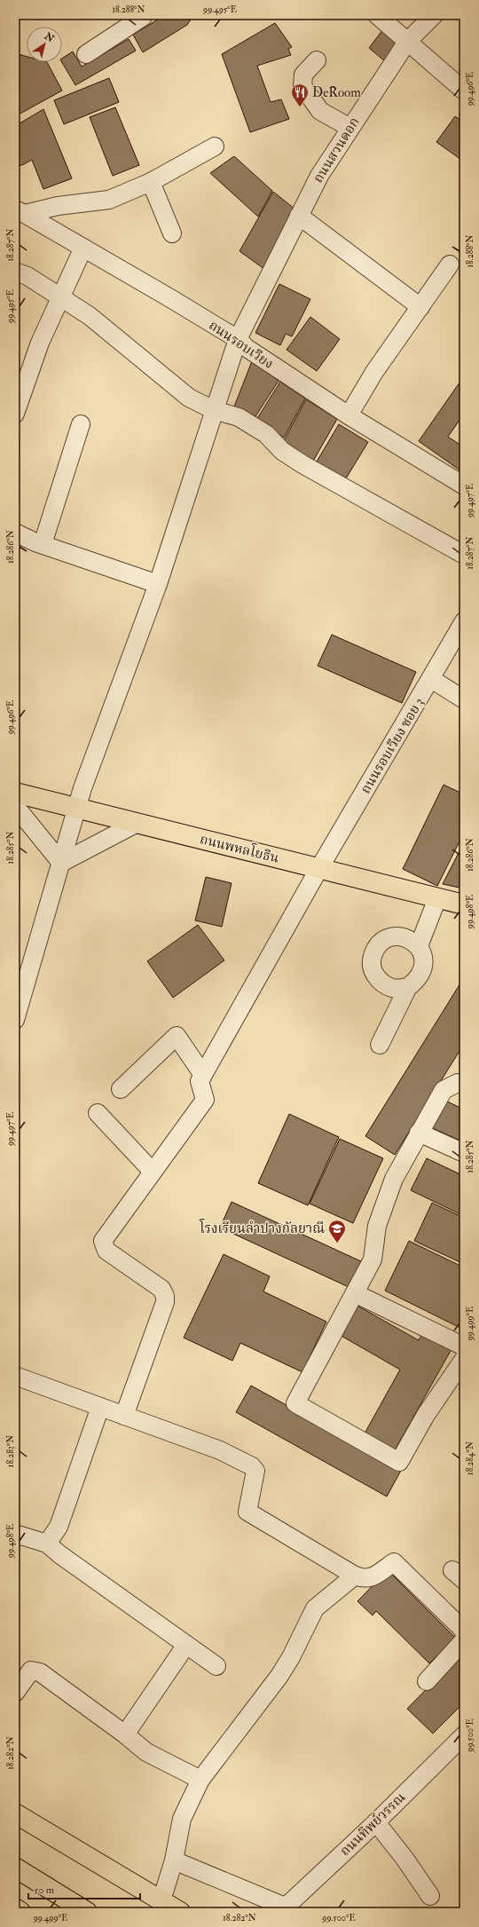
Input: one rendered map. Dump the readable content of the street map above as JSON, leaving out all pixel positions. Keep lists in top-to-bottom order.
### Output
{
  "streets": {
    "main road": ["ถนนพหลโยธิน"],
    "street": [
      "ถนนสวนดอก",
      "ถนนรอบเวียง",
      "ถนนรอบเวียง ซอย 3",
      "ถนนทิพย์วรรณ"
    ]
  },
  "crossings": [
    ["ถนนสวนดอก", "ถนนรอบเวียง"],
    ["ถนนสวนดอก", "ถนนพหลโยธิน"],
    ["ถนนรอบเวียง ซอย 3", "ถนนพหลโยธิน"]
  ],
  "places": {
    "restaurant": ["DeRoom"],
    "school or university": ["โรงเรียนลำปางกัลยาณี"]
  },
  "scale_bar": "50 m",
  "north": "top right",
  "coordinates": [
    "18.288°N",
    "99.495°E",
    "99.496°E",
    "18.287°N",
    "99.497°E",
    "18.286°N",
    "18.285°N",
    "99.498°E",
    "99.499°E",
    "18.283°N",
    "18.284°N",
    "99.500°E",
    "18.282°N"
  ]
}
